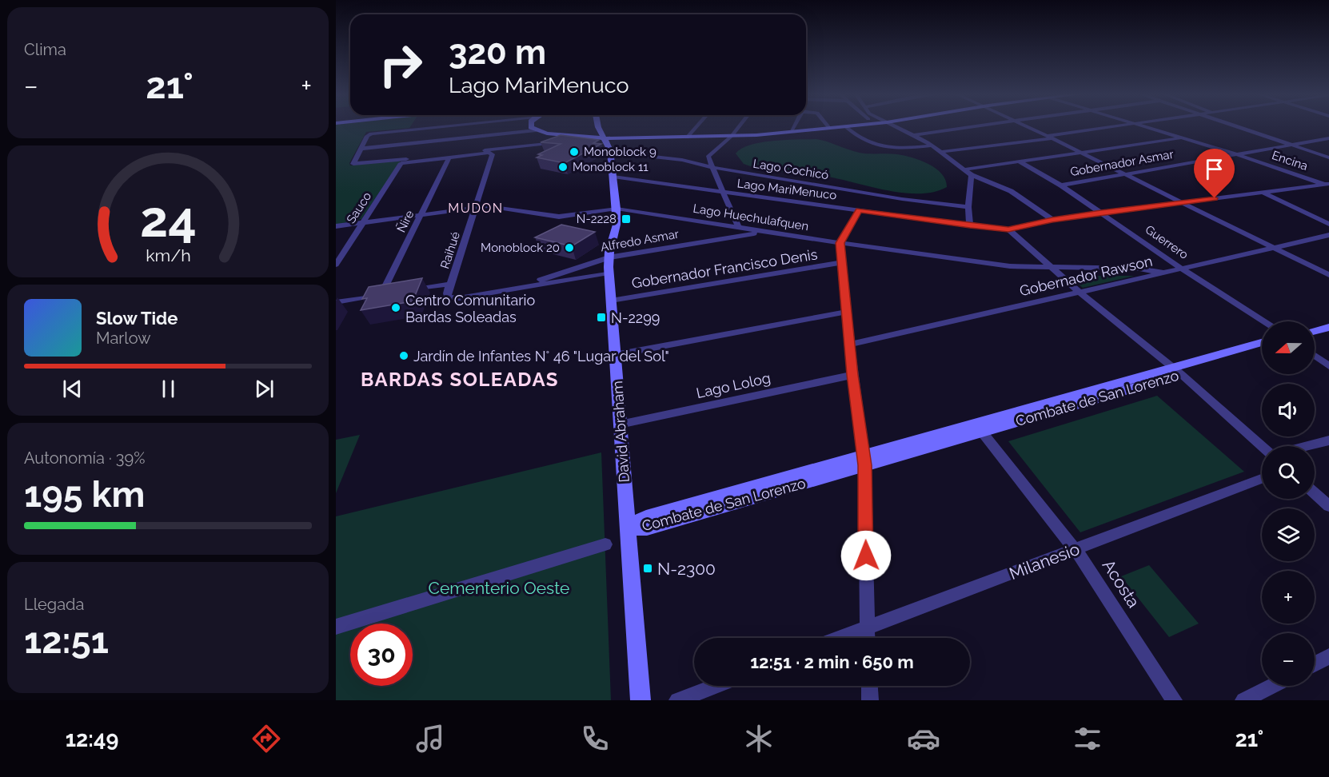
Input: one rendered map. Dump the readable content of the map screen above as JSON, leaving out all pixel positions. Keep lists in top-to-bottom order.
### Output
{
  "streets": {
    "main road": ["Combate de San Lorenzo", "David Abraham"],
    "street": [
      "Encina",
      "Gobernador Asmar",
      "Lago Cochicó",
      "Lago MariMenuco",
      "Sauco",
      "Lago Huechulafquen",
      "Ñire",
      "Alfredo Asmar",
      "Guerrero",
      "Raihué",
      "Gobernador Francisco Denis",
      "Gobernador Rawson",
      "Lago Lolog",
      "Milanesio",
      "Acosta"
    ]
  },
  "crossings": [
    ["Encina", "Gobernador Asmar"],
    ["Encina", "Lago MariMenuco"],
    ["Gobernador Asmar", "Guerrero"],
    ["Lago Cochicó", "David Abraham"],
    ["Lago MariMenuco", "Guerrero"],
    ["Lago MariMenuco", "David Abraham"],
    ["Sauco", "Lago Huechulafquen"],
    ["Sauco", "Ñire"],
    ["Sauco", "Raihué"],
    ["Lago Huechulafquen", "Ñire"],
    ["Lago Huechulafquen", "Alfredo Asmar"],
    ["Lago Huechulafquen", "Raihué"],
    ["Lago Huechulafquen", "Gobernador Rawson"],
    ["Lago Huechulafquen", "David Abraham"],
    ["Ñire", "Raihué"],
    ["Alfredo Asmar", "Raihué"],
    ["Alfredo Asmar", "David Abraham"],
    ["Guerrero", "Gobernador Rawson"],
    ["Gobernador Francisco Denis", "David Abraham"],
    ["Lago Lolog", "David Abraham"],
    ["Combate de San Lorenzo", "David Abraham"],
    ["Combate de San Lorenzo", "Acosta"],
    ["Milanesio", "Acosta"]
  ],
  "districts": ["MUDON", "BARDAS SOLEADAS"],
  "parks": ["Cementerio Oeste"],
  "places": {
    "other": [
      "Monoblock 9",
      "Monoblock 11",
      "Monoblock 20",
      "Centro Comunitario Bardas Soleadas",
      "Jardín de Infantes N° 46 \"Lugar del Sol\""
    ],
    "transit": ["N-2228", "N-2299", "N-2300"]
  },
  "north": "left",
  "page": {
    "tile": [
      "Clima",
      ["Autonomía · 39%", "195 km"],
      ["Llegada", "12:51"]
    ],
    "turn": ["320 m", "Lago MariMenuco"],
    "heat": ["−", "21°", "+"],
    "song": ["Slow Tide", "Marlow"],
    "map_buttons": ["+", "−"],
    "limit": "30",
    "trip": "12:51 · 2 min · 650 m",
    "tabs": ["12:49", "21°"],
    "gauge": ["24", "km/h"]
  }
}
